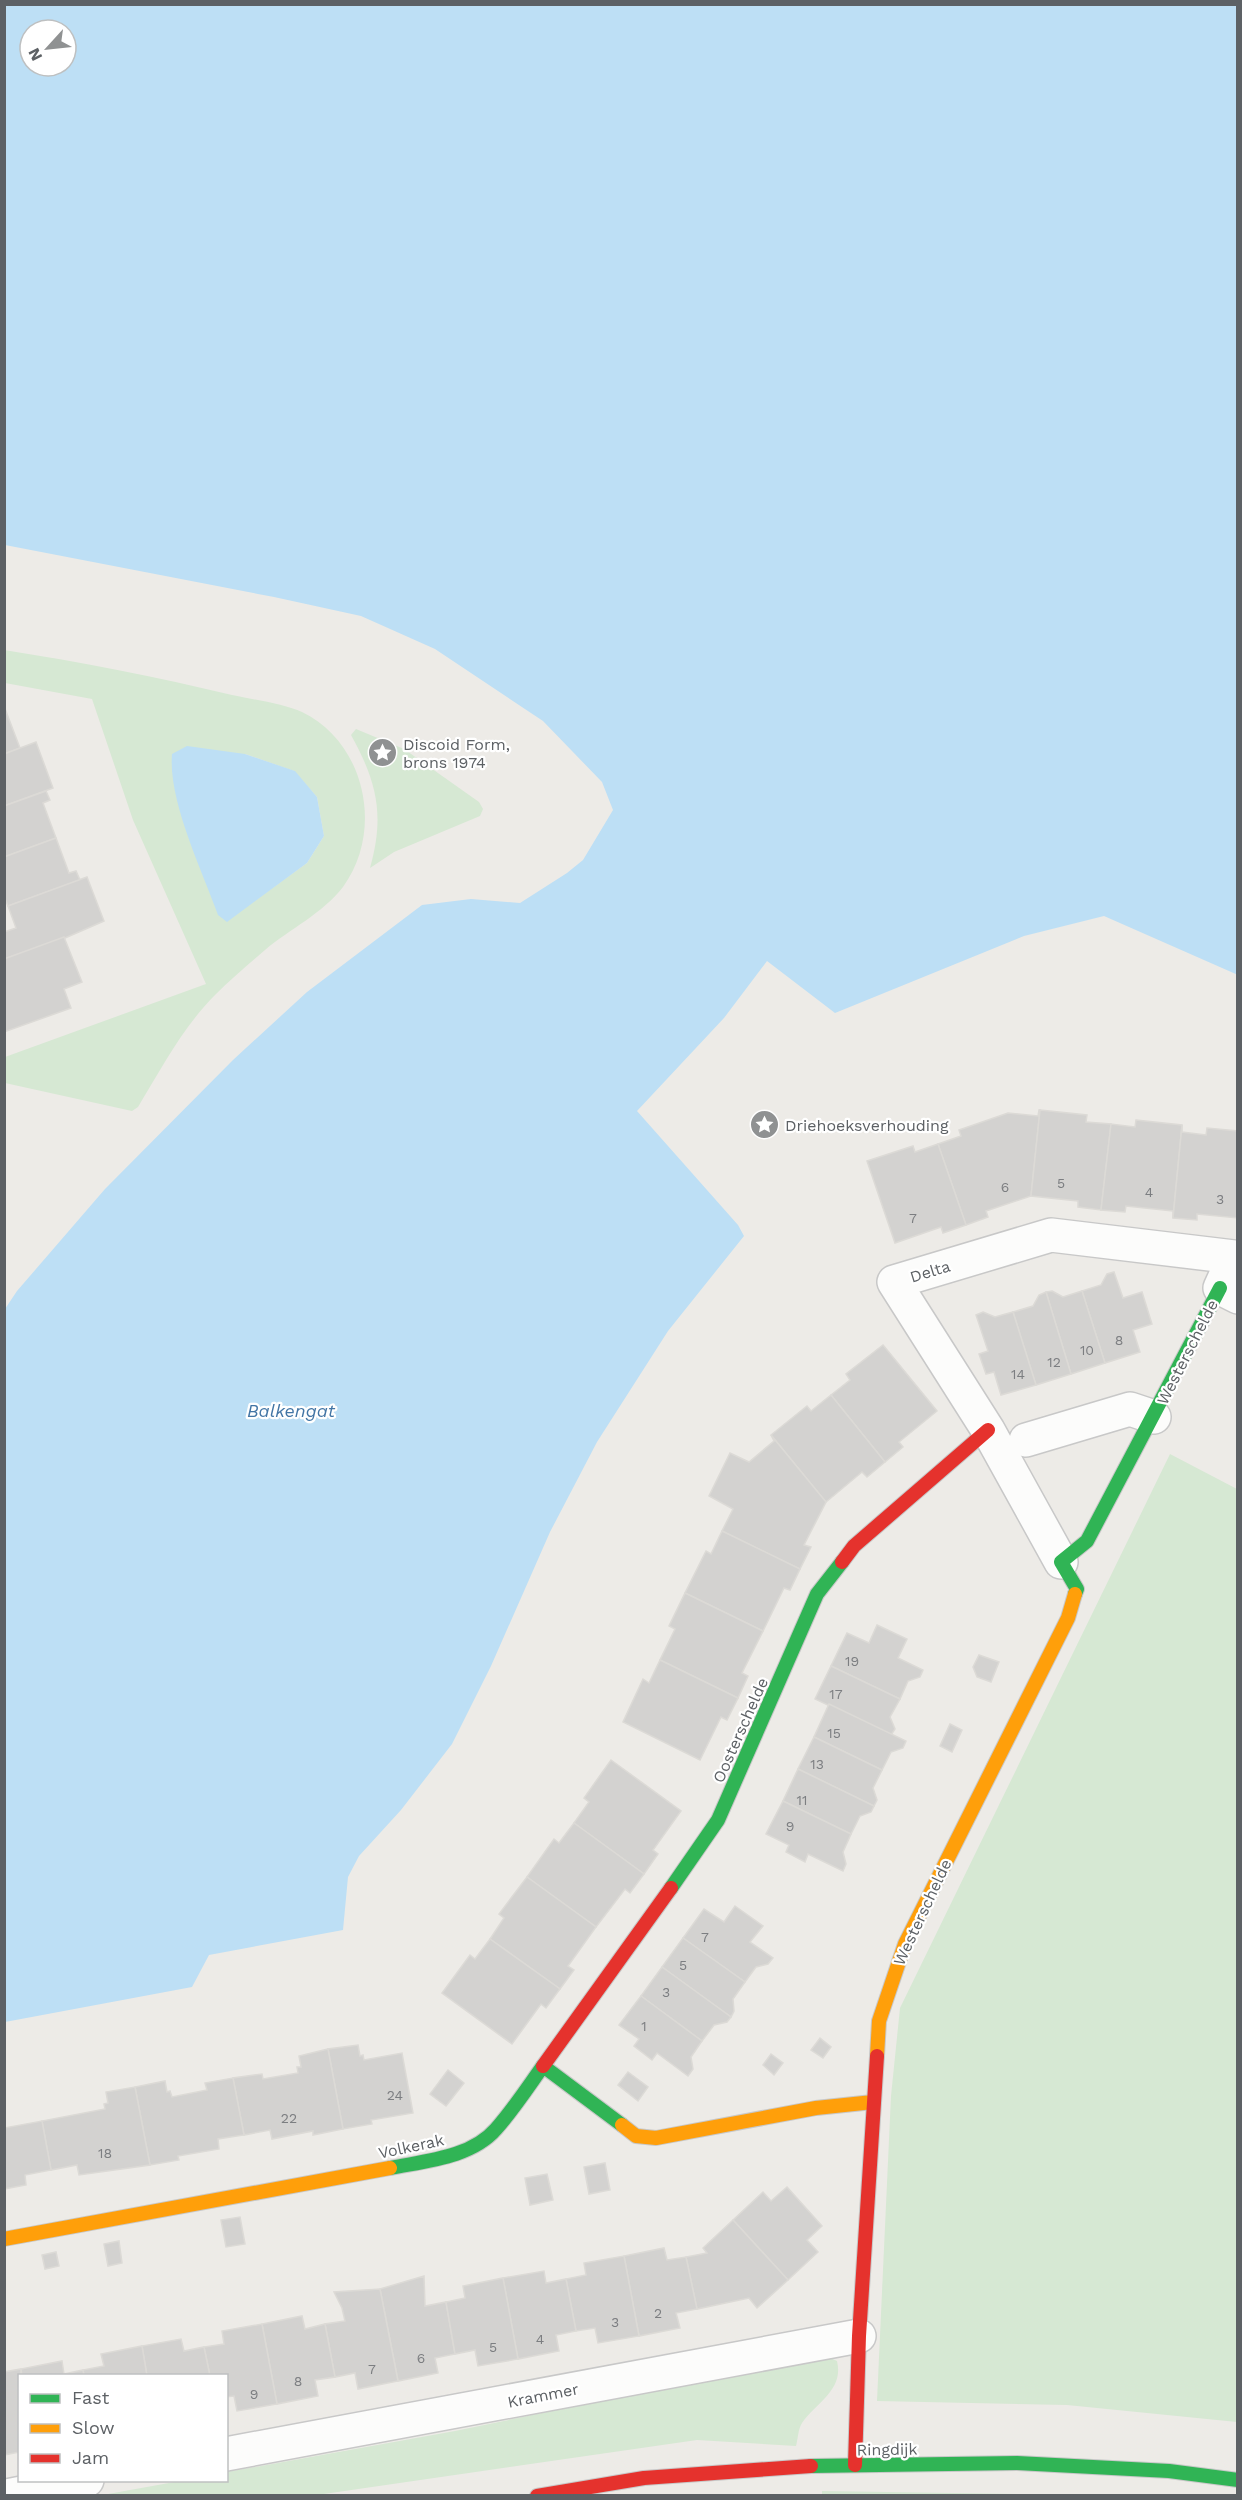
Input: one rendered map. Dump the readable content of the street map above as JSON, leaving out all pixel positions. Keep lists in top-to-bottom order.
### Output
{
  "streets": {
    "street": [
      "Delta",
      "Westerschelde",
      "Oosterschelde",
      "Volkerak",
      "Krammer",
      "Ringdijk"
    ]
  },
  "crossings": [
    ["Delta", "Westerschelde"],
    ["Delta", "Oosterschelde"],
    ["Westerschelde", "Krammer"],
    ["Westerschelde", "Ringdijk"],
    ["Oosterschelde", "Volkerak"]
  ],
  "water": ["Balkengat"],
  "places": {
    "place": ["Discoid Form, brons 1974", "Driehoeksverhouding"]
  },
  "house_numbers": [
    "5",
    "6",
    "4",
    "3",
    "7",
    "8",
    "10",
    "12",
    "14",
    "19",
    "17",
    "15",
    "13",
    "11",
    "9",
    "7",
    "5",
    "3",
    "1",
    "24",
    "22",
    "18",
    "2",
    "3",
    "4",
    "5",
    "6",
    "7",
    "8",
    "9"
  ],
  "legend": ["Fast", "Slow", "Jam"],
  "north": "bottom left"
}
